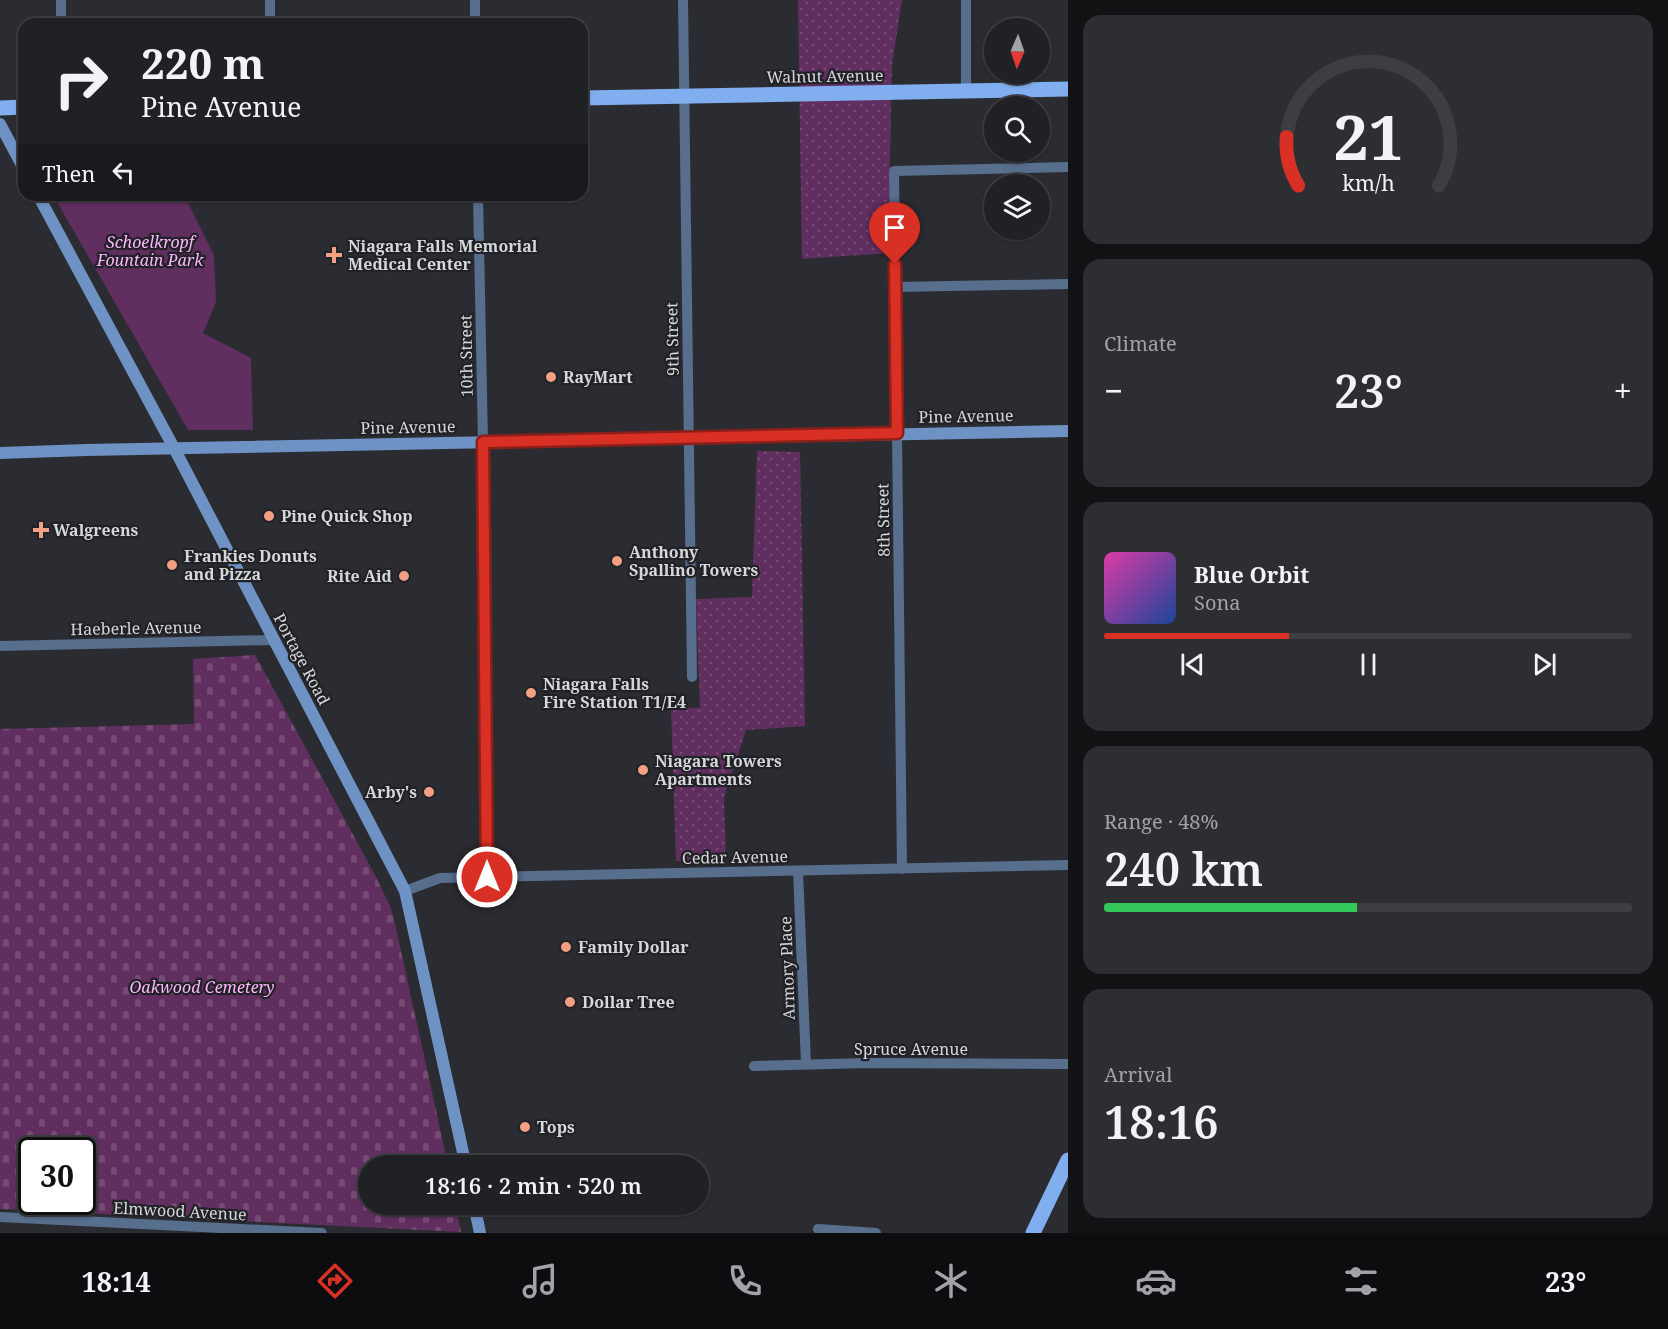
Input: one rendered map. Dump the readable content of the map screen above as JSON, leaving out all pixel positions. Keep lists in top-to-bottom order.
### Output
{
  "streets": {
    "main road": ["Walnut Avenue"],
    "street": [
      "9th Street",
      "10th Street",
      "Pine Avenue",
      "8th Street",
      "Haeberle Avenue",
      "Portage Road",
      "Cedar Avenue",
      "Armory Place",
      "Spruce Avenue",
      "Elmwood Avenue"
    ]
  },
  "crossings": [
    ["Walnut Avenue", "9th Street"],
    ["9th Street", "Pine Avenue"],
    ["10th Street", "Pine Avenue"],
    ["10th Street", "Cedar Avenue"],
    ["Pine Avenue", "8th Street"],
    ["Pine Avenue", "Portage Road"],
    ["8th Street", "Cedar Avenue"],
    ["Haeberle Avenue", "Portage Road"],
    ["Portage Road", "Cedar Avenue"],
    ["Cedar Avenue", "Armory Place"],
    ["Armory Place", "Spruce Avenue"]
  ],
  "parks": ["Schoelkropf Fountain Park", "Oakwood Cemetery"],
  "places": {
    "health": ["Niagara Falls Memorial Medical Center", "Walgreens"],
    "other": [
      "RayMart",
      "Pine Quick Shop",
      "Anthony Spallino Towers",
      "Frankies Donuts and Pizza",
      "Rite Aid",
      "Niagara Falls Fire Station T1/E4",
      "Niagara Towers Apartments",
      "Arby's",
      "Family Dollar",
      "Dollar Tree",
      "Tops"
    ]
  },
  "north": "bottom",
  "page": {
    "turn": ["220 m", "Pine Avenue"],
    "then": "Then",
    "tile": [
      "Climate",
      ["Range · 48%", "240 km"],
      ["Arrival", "18:16"]
    ],
    "heat": ["−", "23°", "+"],
    "song": ["Blue Orbit", "Sona"],
    "limit": "30",
    "trip": "18:16 · 2 min · 520 m",
    "tabs": ["18:14", "23°"],
    "gauge": ["21", "km/h"]
  }
}
